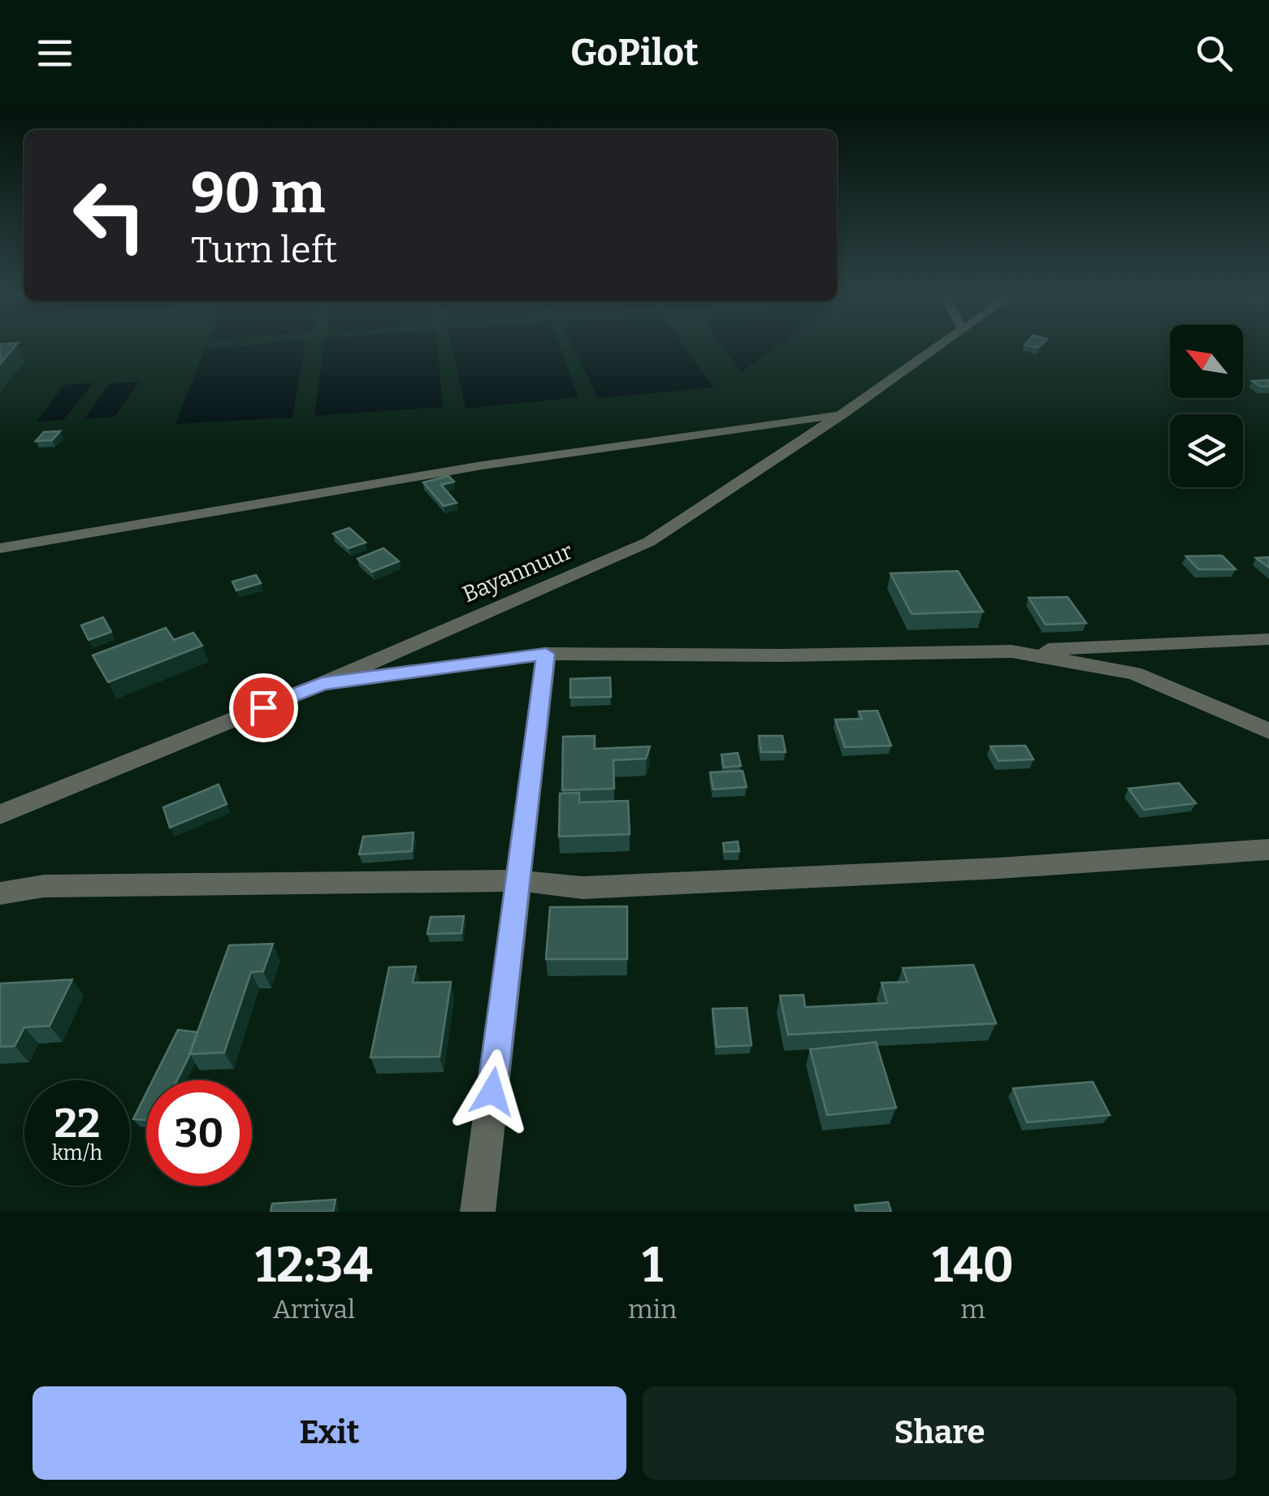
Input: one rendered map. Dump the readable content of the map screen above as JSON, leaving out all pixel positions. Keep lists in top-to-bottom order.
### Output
{
  "streets": {
    "street": ["Bayannuur"]
  },
  "north": "top left",
  "page": {
    "header": "GoPilot",
    "turn": ["90 m", "Turn left"],
    "speed": "22 km/h",
    "limit": "30",
    "eta": [
      "12:34",
      "Arrival",
      "1",
      "min",
      "140",
      "m"
    ],
    "buttons": ["Exit", "Share"]
  }
}
